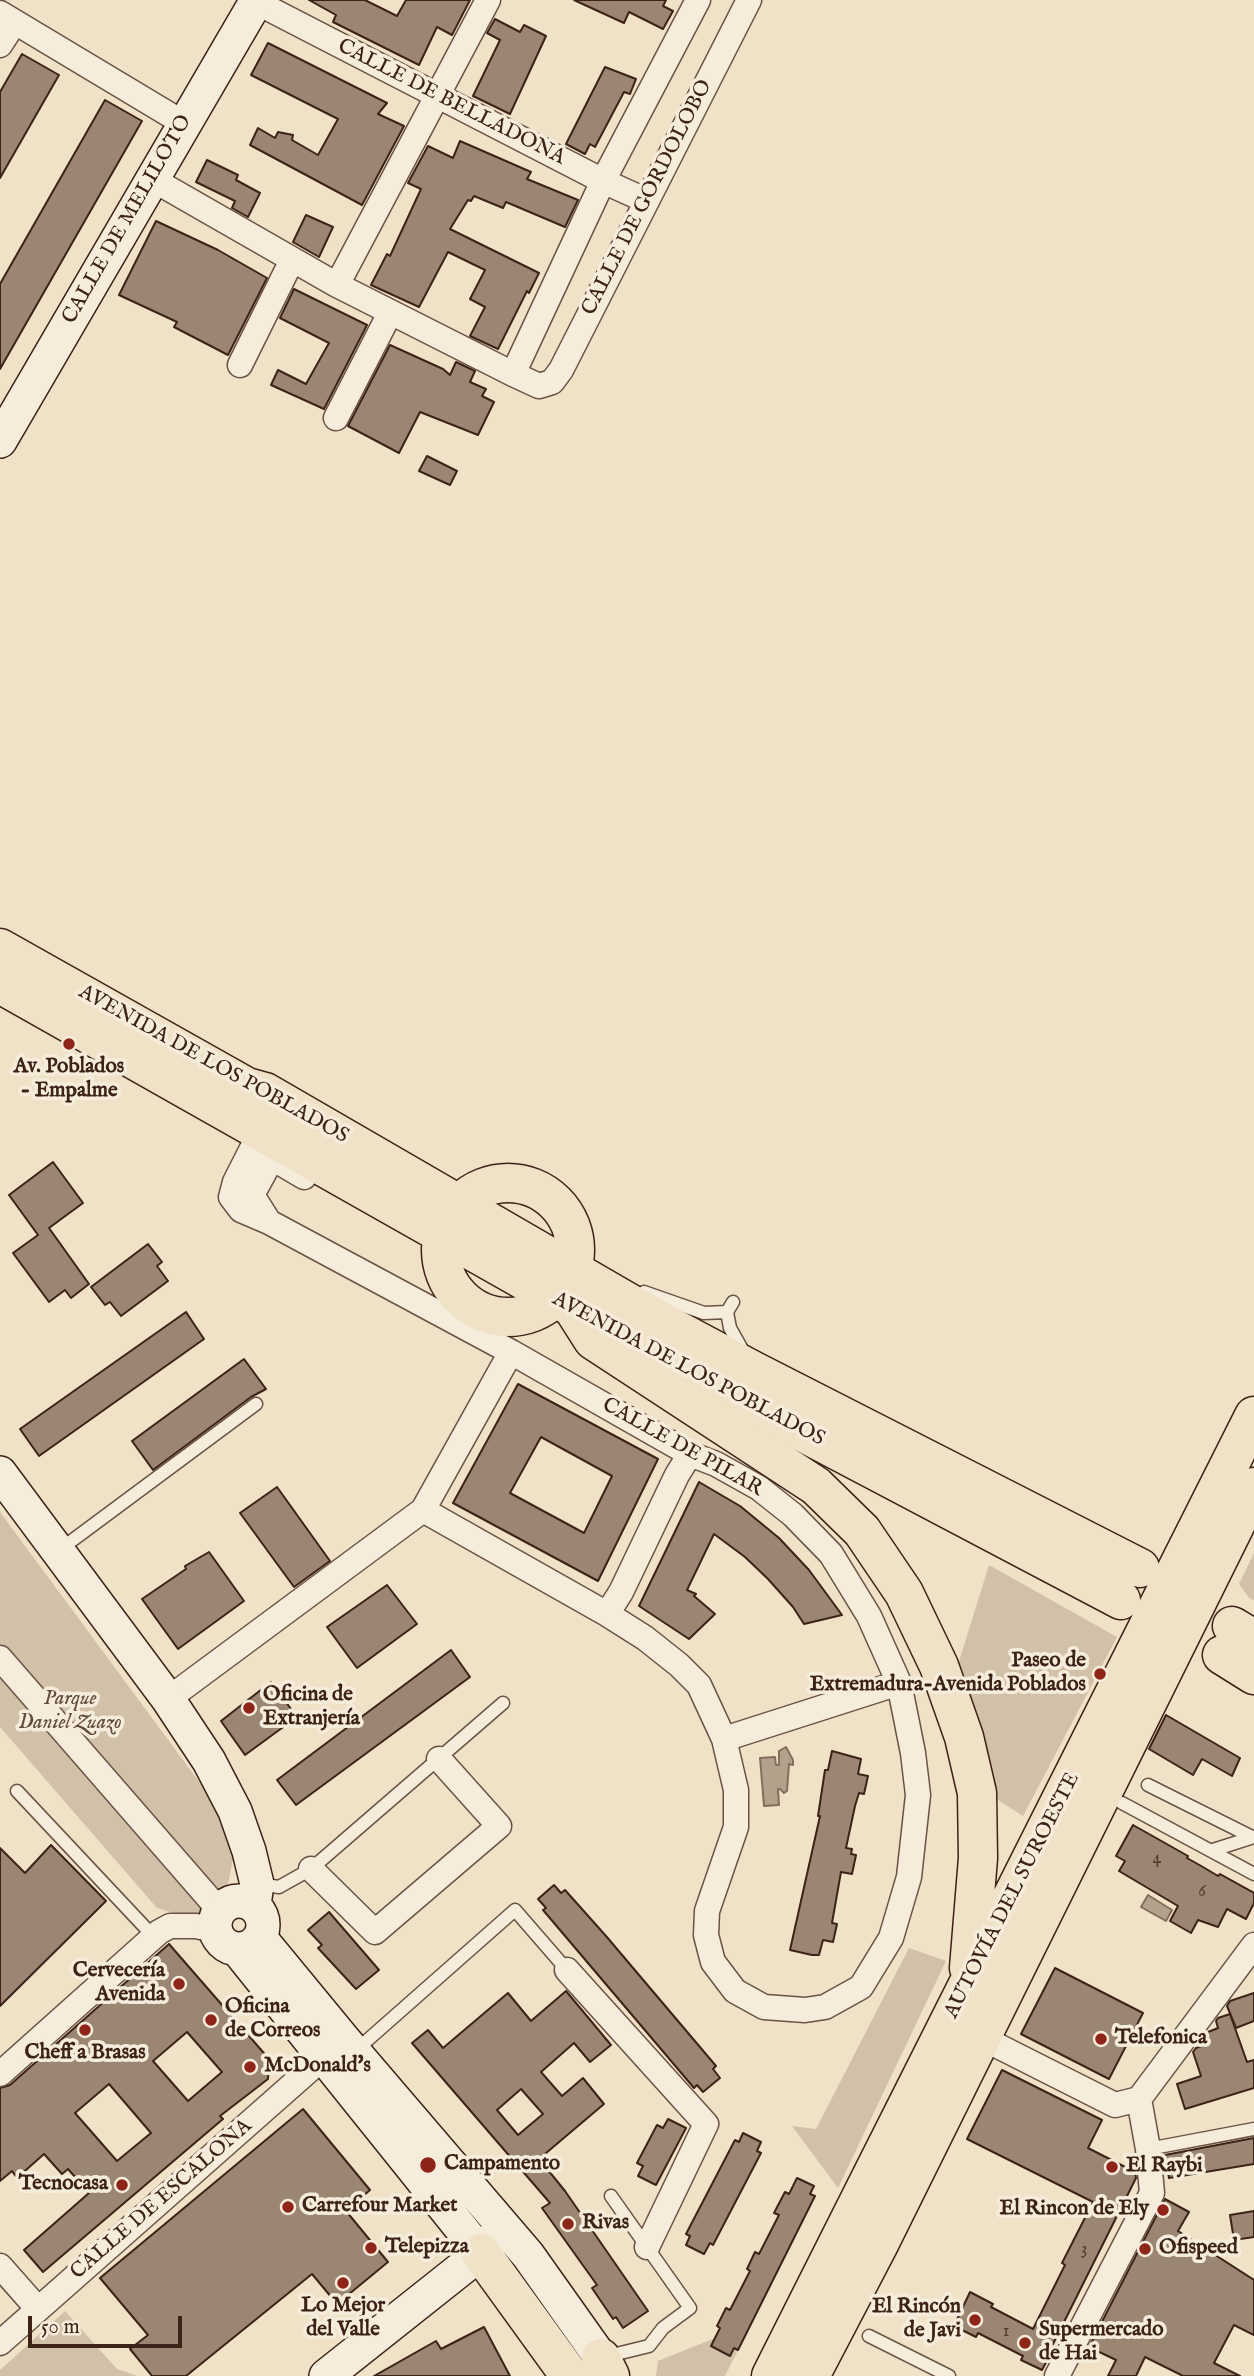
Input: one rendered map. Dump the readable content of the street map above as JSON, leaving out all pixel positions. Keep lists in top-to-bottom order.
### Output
{
  "streets": {
    "main road": ["AVENIDA DE LOS POBLADOS", "AUTOVÍA DEL SUROESTE"],
    "street": [
      "CALLE DE BELLADONA",
      "CALLE DE GORDOLOBO",
      "CALLE DE MELILOTO",
      "CALLE DE PILAR",
      "CALLE DE ESCALONA"
    ]
  },
  "crossings": [
    ["CALLE DE BELLADONA", "CALLE DE GORDOLOBO"],
    ["CALLE DE BELLADONA", "CALLE DE MELILOTO"],
    ["AVENIDA DE LOS POBLADOS", "CALLE DE PILAR"]
  ],
  "parks": ["Parque Daniel Zuazo"],
  "places": [
    "Av. Poblados - Empalme",
    "Paseo de Extremadura-Avenida Poblados",
    "Oficina de Extranjería",
    "Cervecería Avenida",
    "Oficina de Correos",
    "Cheff a Brasas",
    "Telefonica",
    "McDonald's",
    "Campamento",
    "El Raybi",
    "Tecnocasa",
    "Carrefour Market",
    "El Rincon de Ely",
    "Rivas",
    "Telepizza",
    "Ofispeed",
    "Lo Mejor del Valle",
    "El Rincón de Javi",
    "Supermercado de Hai"
  ],
  "house_numbers": [
    "4",
    "6",
    "3",
    "1"
  ],
  "scale_bar": "50 m"
}
